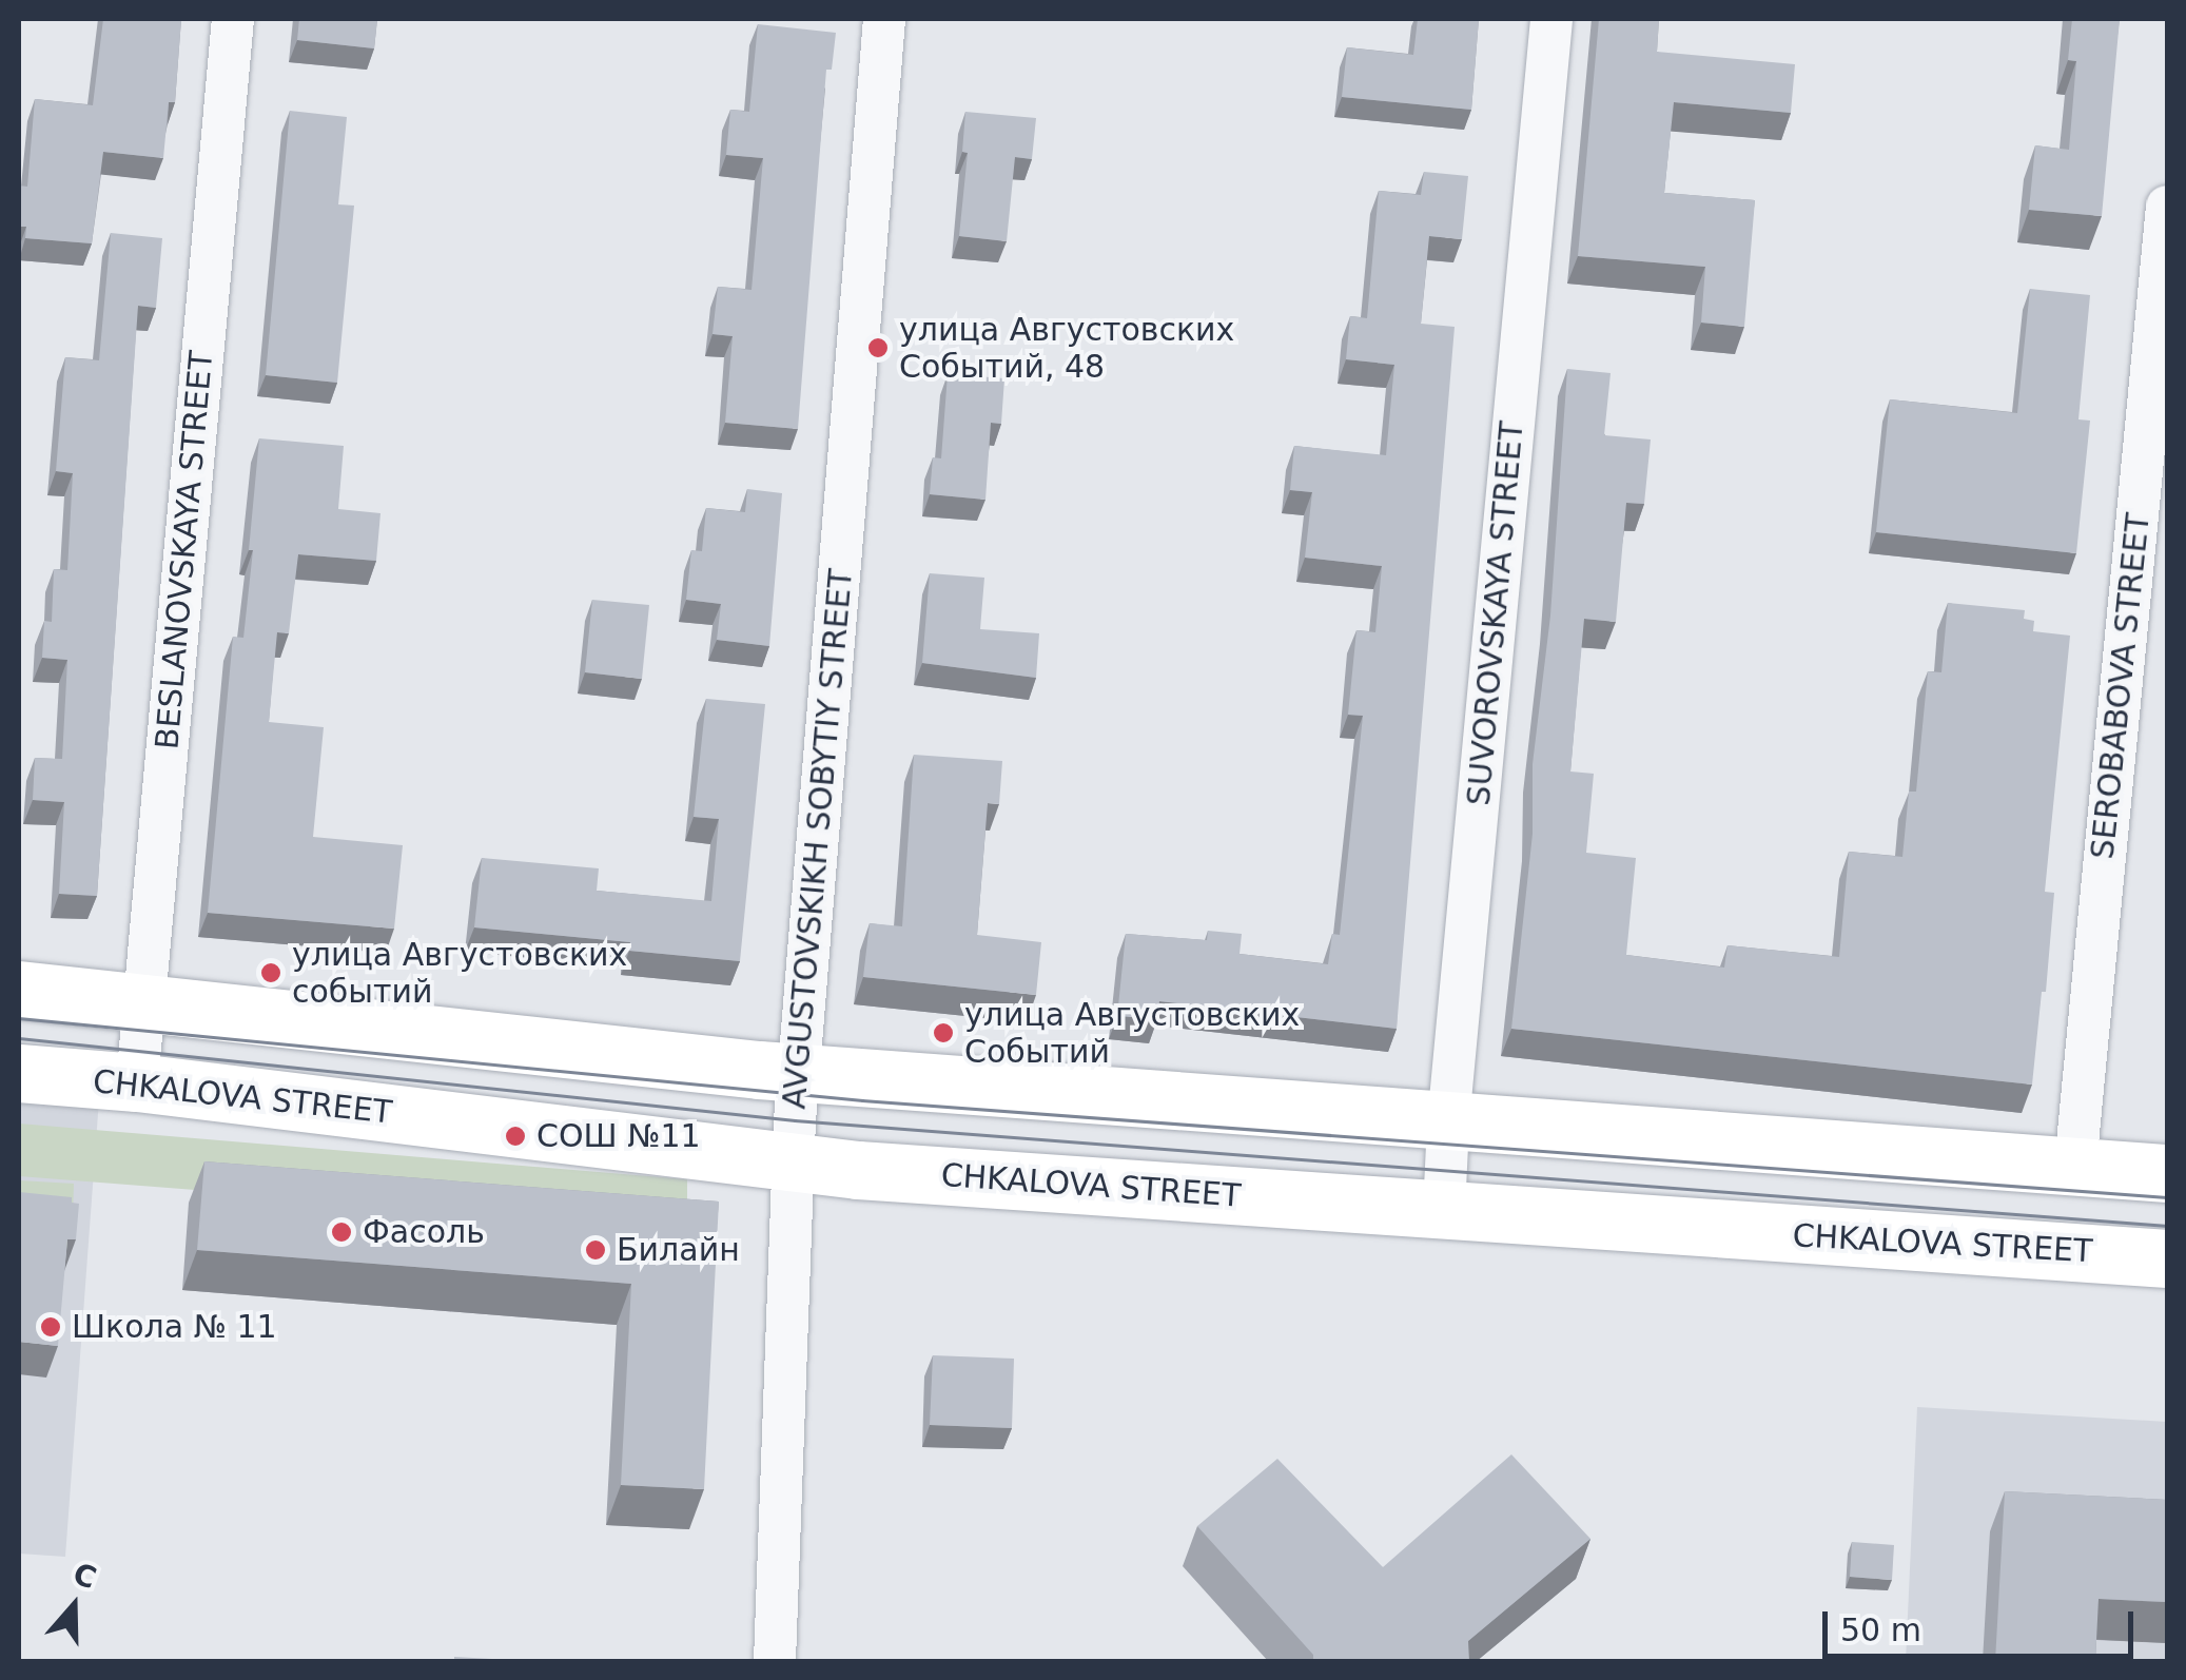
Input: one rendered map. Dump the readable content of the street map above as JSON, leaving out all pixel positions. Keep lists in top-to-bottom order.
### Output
{
  "streets": {
    "main road": ["CHKALOVA STREET"],
    "street": [
      "BESLANOVSKAYA STREET",
      "SUVOROVSKAYA STREET",
      "SEROBABOVA STREET",
      "AVGUSTOVSKIKH SOBYTIY STREET"
    ]
  },
  "crossings": [
    ["BESLANOVSKAYA STREET", "CHKALOVA STREET"],
    ["SUVOROVSKAYA STREET", "CHKALOVA STREET"],
    ["AVGUSTOVSKIKH SOBYTIY STREET", "CHKALOVA STREET"]
  ],
  "places": [
    "улица Августовских Событий, 48",
    "улица Августовских событий",
    "улица Августовских Событий",
    "СОШ №11",
    "Фасоль",
    "Билайн",
    "Школа № 11"
  ],
  "scale_bar": "50 m",
  "north": "top"
}
